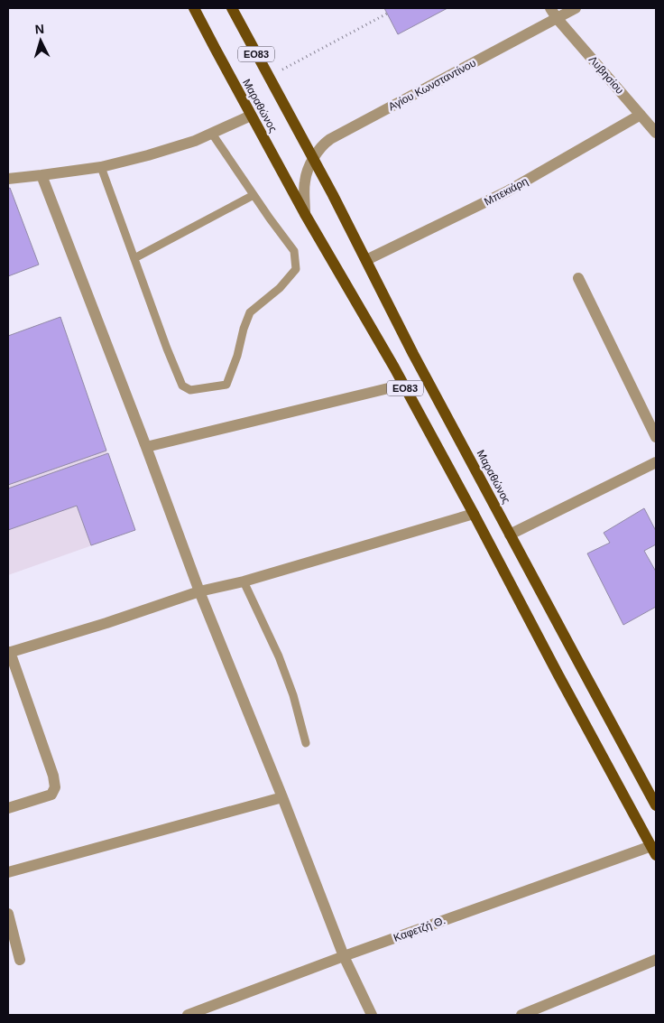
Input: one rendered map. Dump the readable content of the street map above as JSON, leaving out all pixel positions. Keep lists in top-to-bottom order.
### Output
{
  "streets": {
    "main road": ["ΕΟ83", "Μαραθώνος"],
    "street": [
      "Λυβησίου",
      "Αγίου Κωνσταντίνου",
      "Μπεκιάρη",
      "Καφετζή Θ."
    ]
  },
  "crossings": [
    ["Λυβησίου", "Αγίου Κωνσταντίνου"],
    ["Λυβησίου", "Μπεκιάρη"],
    ["Αγίου Κωνσταντίνου", "Μαραθώνος"],
    ["Μαραθώνος", "Μπεκιάρη"],
    ["Μαραθώνος", "Καφετζή Θ."]
  ],
  "north": "top"
}
